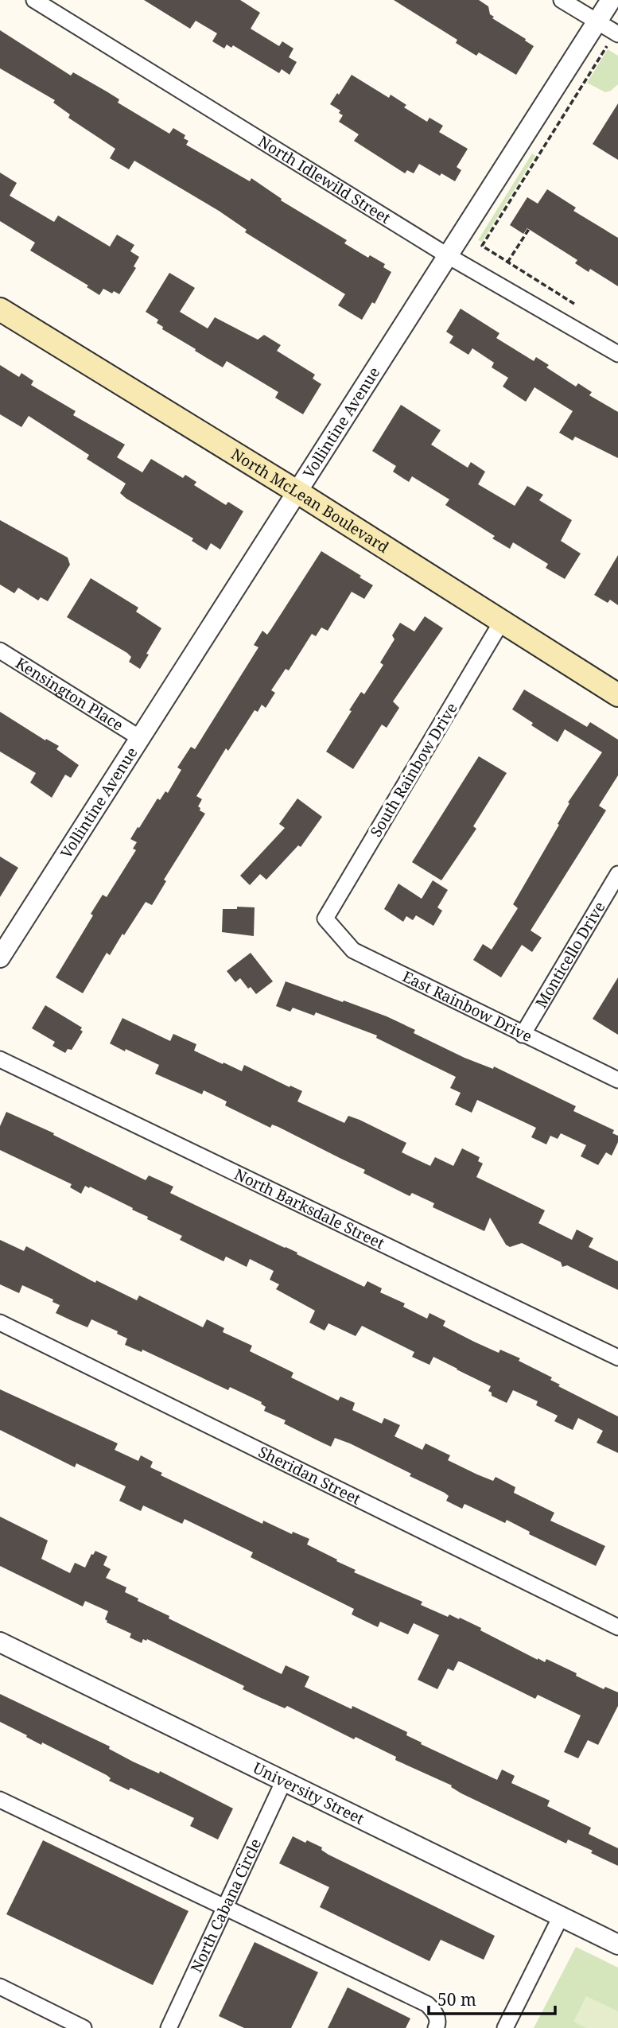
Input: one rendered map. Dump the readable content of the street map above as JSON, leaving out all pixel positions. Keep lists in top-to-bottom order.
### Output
{
  "streets": {
    "main road": ["North McLean Boulevard"],
    "street": [
      "North Idlewild Street",
      "Vollintine Avenue",
      "Kensington Place",
      "South Rainbow Drive",
      "Monticello Drive",
      "East Rainbow Drive",
      "North Barksdale Street",
      "Sheridan Street",
      "University Street",
      "North Cabana Circle"
    ]
  },
  "crossings": [
    ["North Idlewild Street", "Vollintine Avenue"],
    ["Vollintine Avenue", "North McLean Boulevard"],
    ["Vollintine Avenue", "Kensington Place"],
    ["North McLean Boulevard", "South Rainbow Drive"],
    ["South Rainbow Drive", "East Rainbow Drive"],
    ["Monticello Drive", "East Rainbow Drive"],
    ["University Street", "North Cabana Circle"]
  ],
  "scale_bar": "50 m"
}
